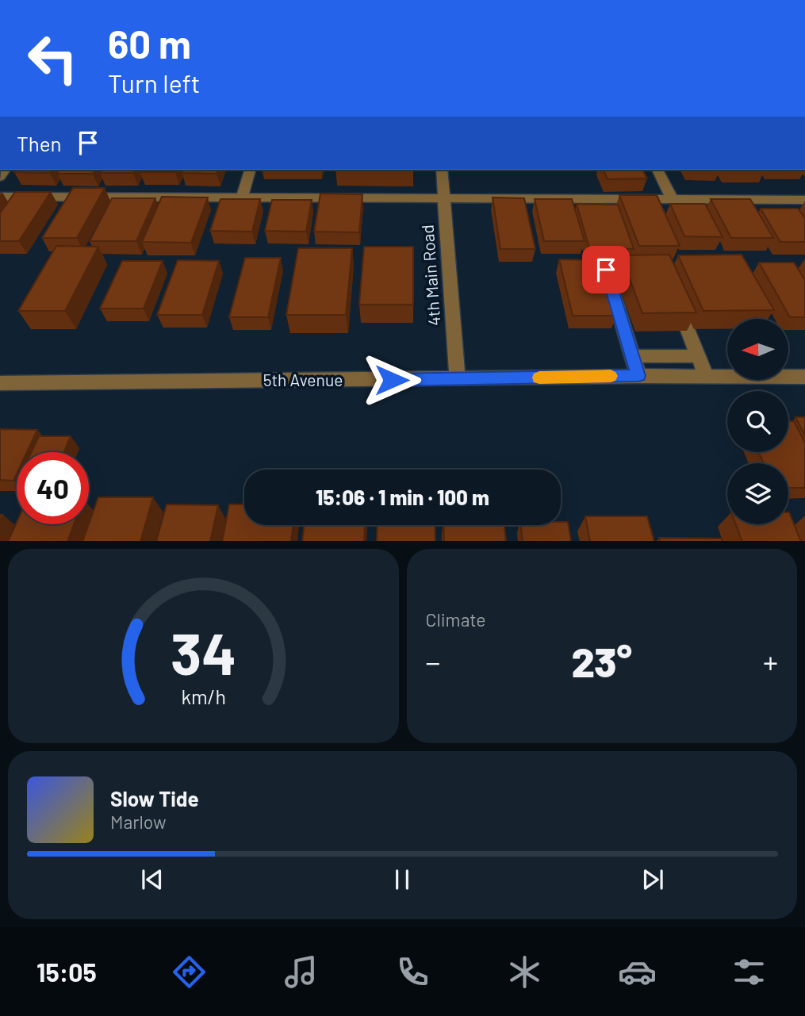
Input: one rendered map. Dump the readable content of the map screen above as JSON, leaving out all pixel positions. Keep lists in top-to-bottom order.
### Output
{
  "streets": {
    "street": ["4th Main Road", "5th Avenue"]
  },
  "crossings": [
    ["4th Main Road", "5th Avenue"]
  ],
  "north": "left",
  "page": {
    "turn": ["60 m", "Turn left"],
    "then": "Then",
    "limit": "40",
    "trip": "15:06 · 1 min · 100 m",
    "tile": "Climate",
    "heat": ["−", "23°", "+"],
    "song": ["Slow Tide", "Marlow"],
    "tabs": "15:05",
    "gauge": ["34", "km/h"]
  }
}
